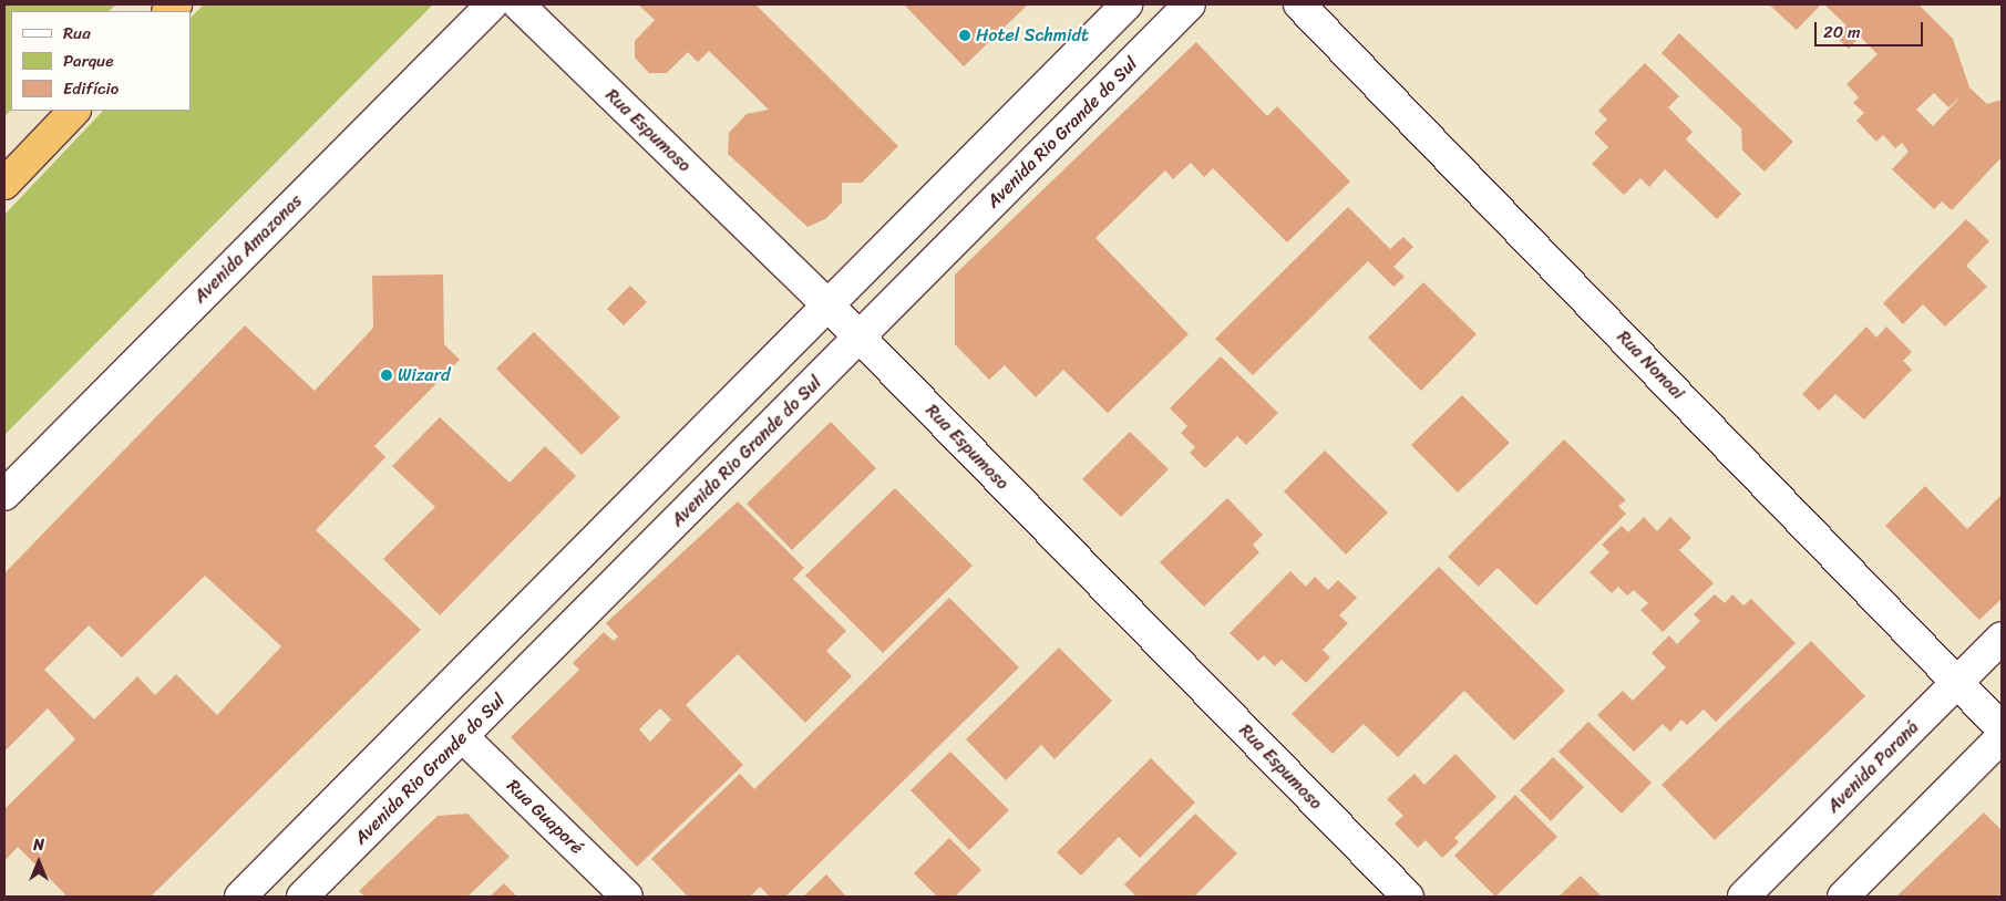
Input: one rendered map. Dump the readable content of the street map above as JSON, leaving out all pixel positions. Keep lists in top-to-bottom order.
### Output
{
  "streets": {
    "street": [
      "Rua Espumoso",
      "Avenida Rio Grande do Sul",
      "Avenida Amazonas",
      "Rua Nonoai",
      "Avenida Paraná",
      "Rua Guaporé"
    ]
  },
  "crossings": [
    ["Rua Espumoso", "Avenida Rio Grande do Sul"],
    ["Avenida Rio Grande do Sul", "Rua Guaporé"],
    ["Rua Nonoai", "Avenida Paraná"]
  ],
  "places": ["Hotel Schmidt", "Wizard"],
  "legend": ["Rua", "Parque", "Edifício"],
  "scale_bar": "20 m",
  "north": "top"
}
